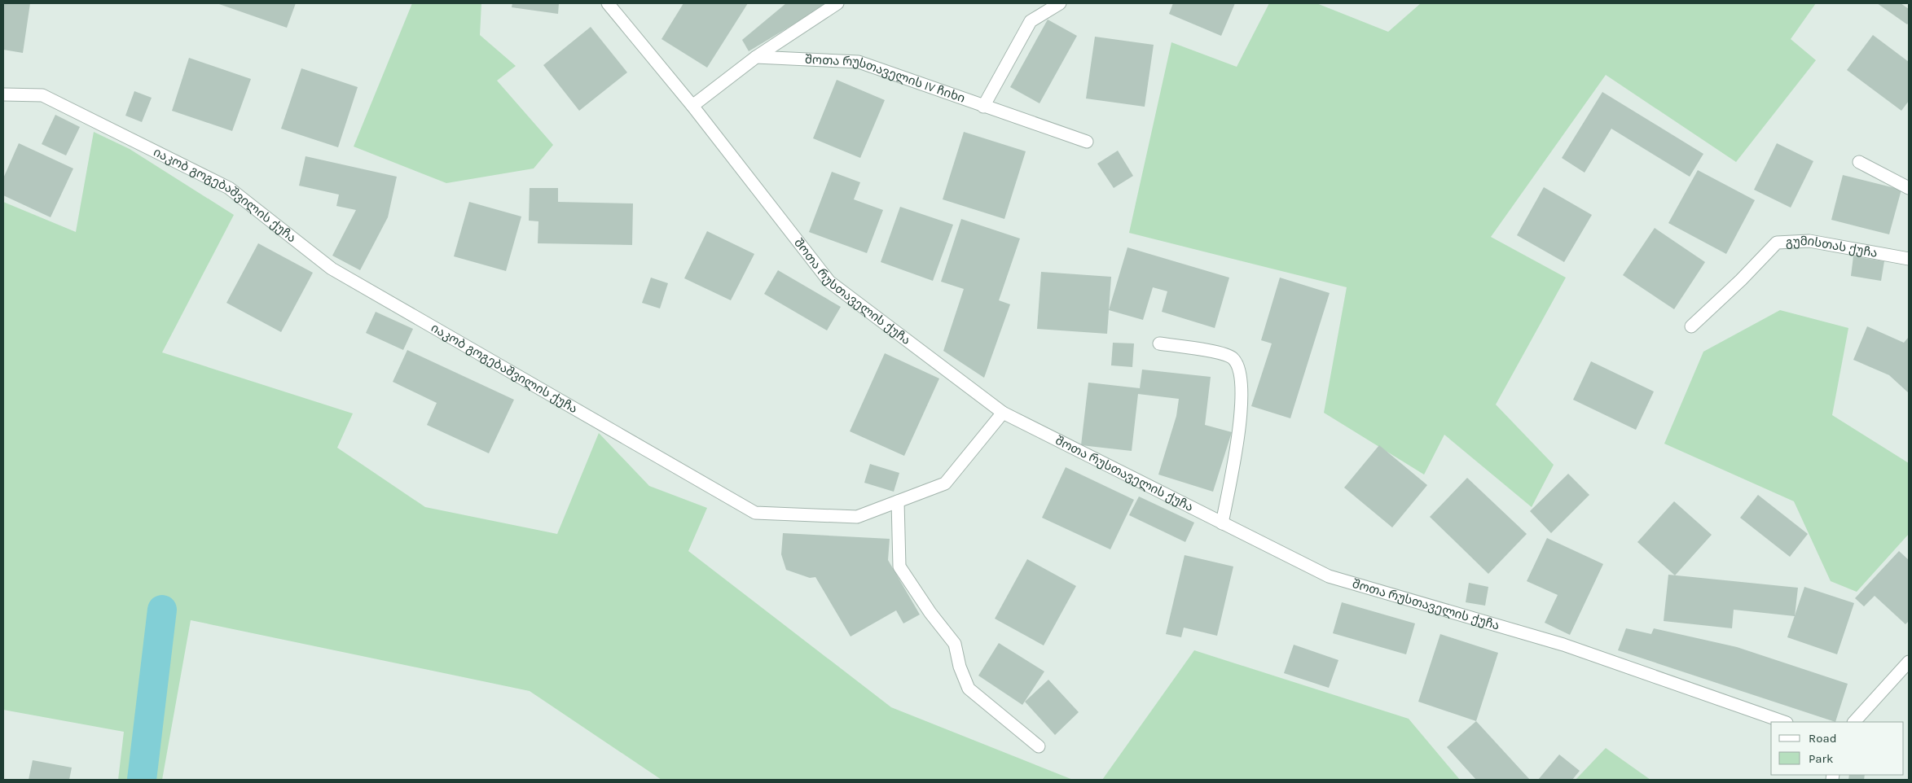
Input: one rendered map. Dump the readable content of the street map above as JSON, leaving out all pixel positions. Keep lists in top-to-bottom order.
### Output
{
  "streets": {
    "street": [
      "შოთა რუსთაველის IV ჩიხი",
      "იაკობ გოგებაშვილის ქუჩა",
      "გუმისთას ქუჩა",
      "შოთა რუსთაველის ქუჩა"
    ]
  },
  "crossings": [
    ["იაკობ გოგებაშვილის ქუჩა", "შოთა რუსთაველის ქუჩა"]
  ],
  "legend": ["Road", "Park"]
}
